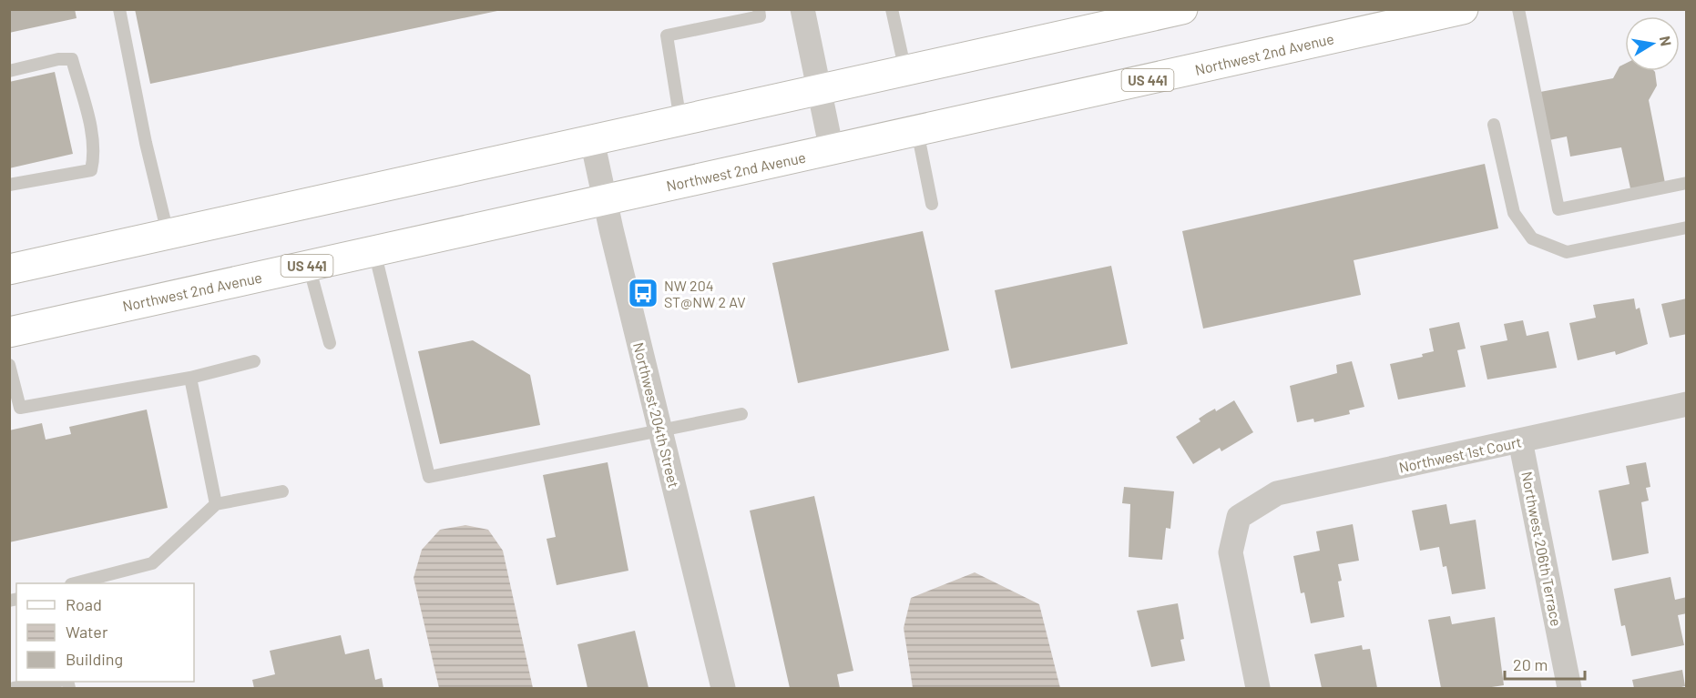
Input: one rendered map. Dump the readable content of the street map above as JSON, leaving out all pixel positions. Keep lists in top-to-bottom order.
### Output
{
  "streets": {
    "main road": ["Northwest 2nd Avenue", "US 441"],
    "street": ["Northwest 204th Street", "Northwest 1st Court", "Northwest 206th Terrace"]
  },
  "crossings": [
    ["Northwest 2nd Avenue", "Northwest 204th Street"],
    ["Northwest 1st Court", "Northwest 206th Terrace"]
  ],
  "places": {
    "bus stop": ["NW 204 ST@NW 2 AV"]
  },
  "legend": ["Road", "Water", "Building"],
  "scale_bar": "20 m",
  "north": "right"
}
